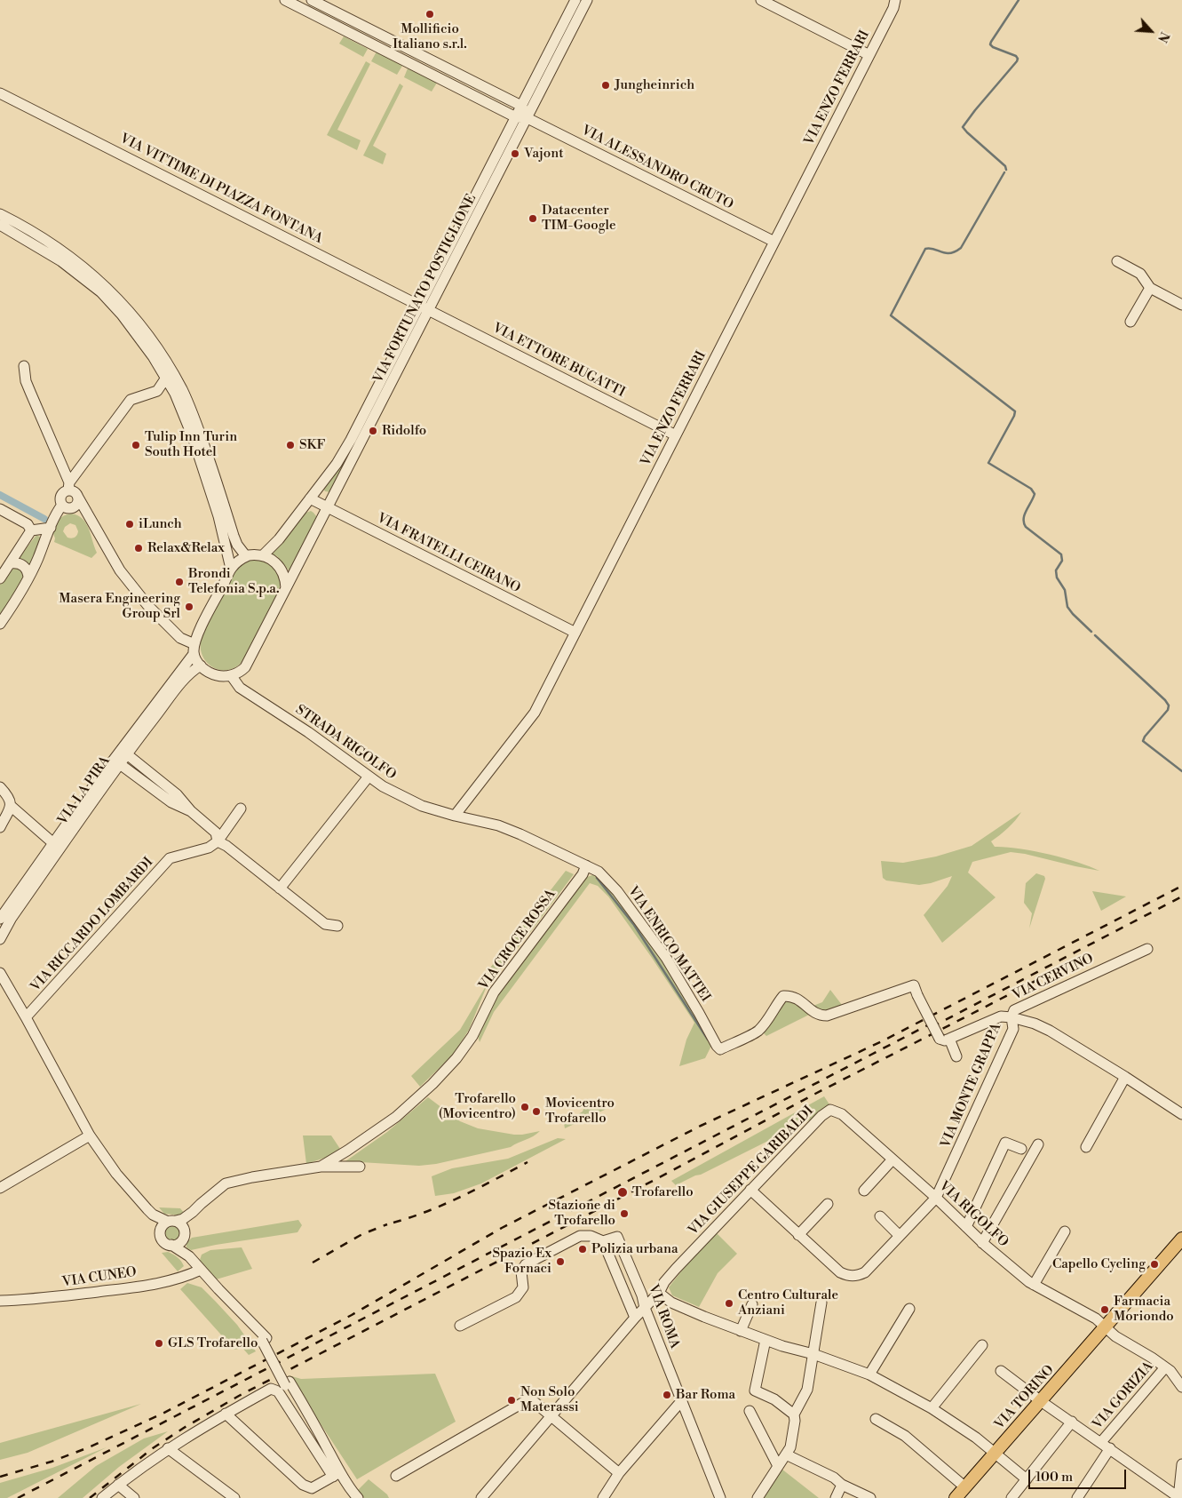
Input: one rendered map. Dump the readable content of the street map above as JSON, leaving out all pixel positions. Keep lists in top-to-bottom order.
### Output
{
  "streets": {
    "main road": ["VIA TORINO"],
    "street": [
      "VIA ENZO FERRARI",
      "VIA ALESSANDRO CRUTO",
      "VIA VITTIME DI PIAZZA FONTANA",
      "VIA FORTUNATO POSTIGLIONE",
      "VIA ETTORE BUGATTI",
      "VIA FRATELLI CEIRANO",
      "STRADA RIGOLFO",
      "VIA LA PIRA",
      "VIA RICCARDO LOMBARDI",
      "VIA CROCE ROSSA",
      "VIA ENRICO MATTEI",
      "VIA CERVINO",
      "VIA MONTE GRAPPA",
      "VIA GIUSEPPE GARIBALDI",
      "VIA RIGOLFO",
      "VIA CUNEO",
      "VIA ROMA",
      "VIA GORIZIA"
    ]
  },
  "crossings": [
    ["VIA ENZO FERRARI", "VIA ALESSANDRO CRUTO"],
    ["VIA ENZO FERRARI", "VIA ETTORE BUGATTI"],
    ["VIA ENZO FERRARI", "VIA FRATELLI CEIRANO"],
    ["VIA ENZO FERRARI", "STRADA RIGOLFO"],
    ["VIA ENZO FERRARI", "VIA ENRICO MATTEI"],
    ["VIA ALESSANDRO CRUTO", "VIA FORTUNATO POSTIGLIONE"],
    ["VIA VITTIME DI PIAZZA FONTANA", "VIA FORTUNATO POSTIGLIONE"],
    ["VIA VITTIME DI PIAZZA FONTANA", "VIA ETTORE BUGATTI"],
    ["VIA FORTUNATO POSTIGLIONE", "VIA ETTORE BUGATTI"],
    ["VIA FORTUNATO POSTIGLIONE", "VIA FRATELLI CEIRANO"],
    ["VIA FORTUNATO POSTIGLIONE", "STRADA RIGOLFO"],
    ["STRADA RIGOLFO", "VIA ENRICO MATTEI"],
    ["VIA CROCE ROSSA", "VIA ENRICO MATTEI"],
    ["VIA ENRICO MATTEI", "VIA CERVINO"],
    ["VIA CERVINO", "VIA MONTE GRAPPA"],
    ["VIA MONTE GRAPPA", "VIA RIGOLFO"],
    ["VIA GIUSEPPE GARIBALDI", "VIA RIGOLFO"],
    ["VIA GIUSEPPE GARIBALDI", "VIA ROMA"],
    ["VIA RIGOLFO", "VIA GORIZIA"],
    ["VIA RIGOLFO", "VIA TORINO"]
  ],
  "places": [
    "Mollificio Italiano s.r.l.",
    "Jungheinrich",
    "Vajont",
    "Datacenter TIM-Google",
    "Ridolfo",
    "Tulip Inn Turin South Hotel",
    "SKF",
    "iLunch",
    "Relax&Relax",
    "Brondi Telefonia S.p.a.",
    "Masera Engineering Group Srl",
    "Trofarello (Movicentro)",
    "Movicentro Trofarello",
    "Trofarello",
    "Stazione di Trofarello",
    "Polizia urbana",
    "Spazio Ex Fornaci",
    "Capello Cycling",
    "Centro Culturale Anziani",
    "Farmacia Moriondo",
    "GLS Trofarello",
    "Bar Roma",
    "Non Solo Materassi"
  ],
  "scale_bar": "100 m",
  "north": "bottom right"
}
